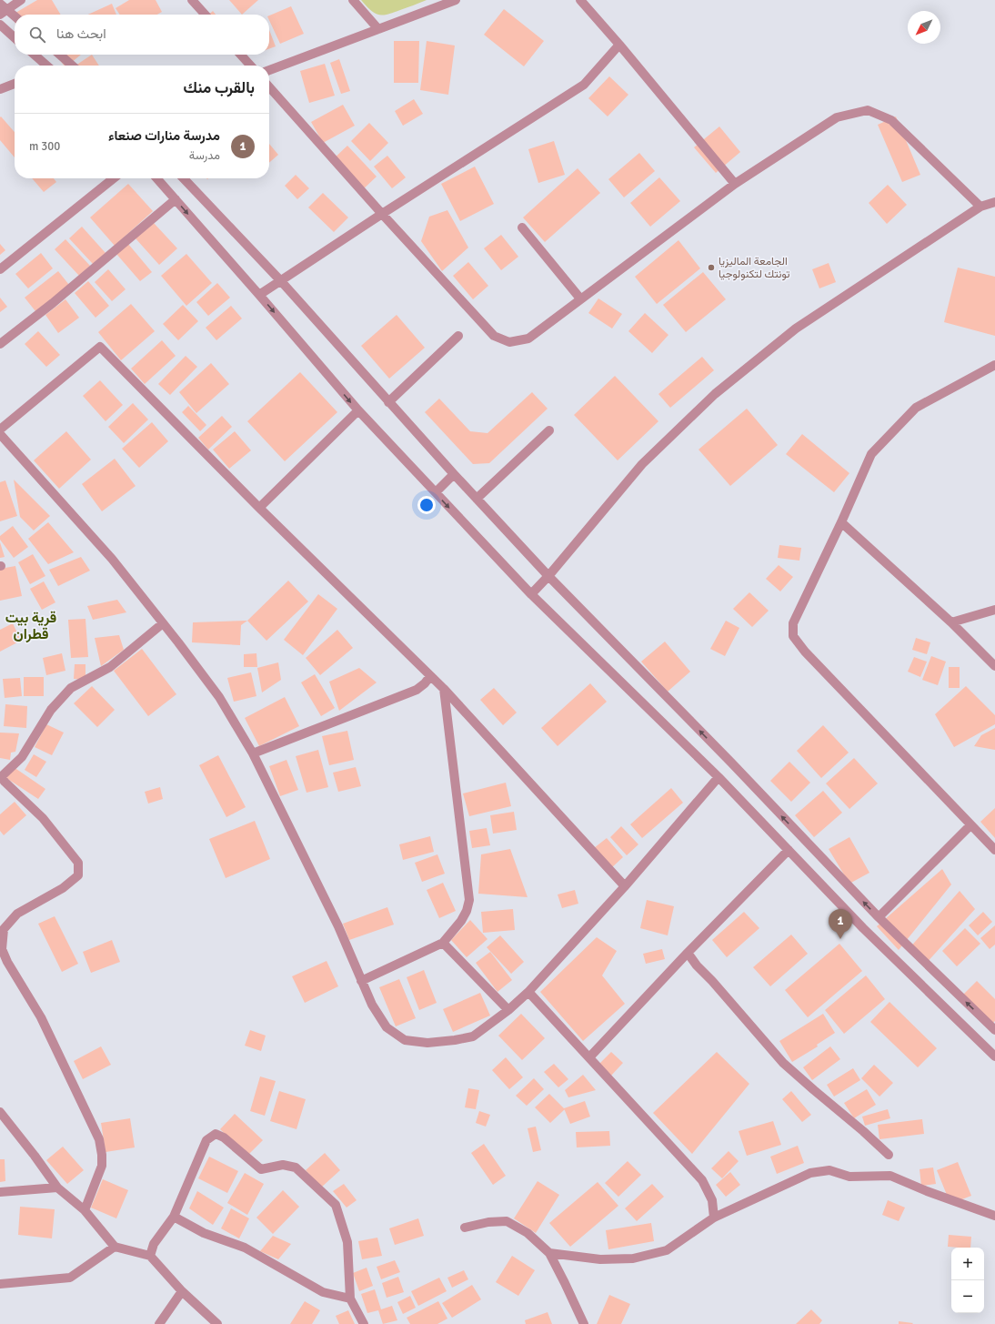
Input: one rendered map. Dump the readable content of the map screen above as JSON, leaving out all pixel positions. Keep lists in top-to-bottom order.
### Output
{
  "districts": ["قرية بيت قطران"],
  "places": ["الجامعة الماليزيا تونتك لتكنولوجيا"],
  "north": "bottom left",
  "page": {
    "search": "ابحث هنا",
    "heading": "بالقرب منك",
    "list": [
      {
        "mark": "1",
        "name": "مدرسة منارات صنعاء",
        "note": "مدرسة",
        "value": "300 m"
      }
    ],
    "pins": "1",
    "map_buttons": ["+", "−"]
  }
}
